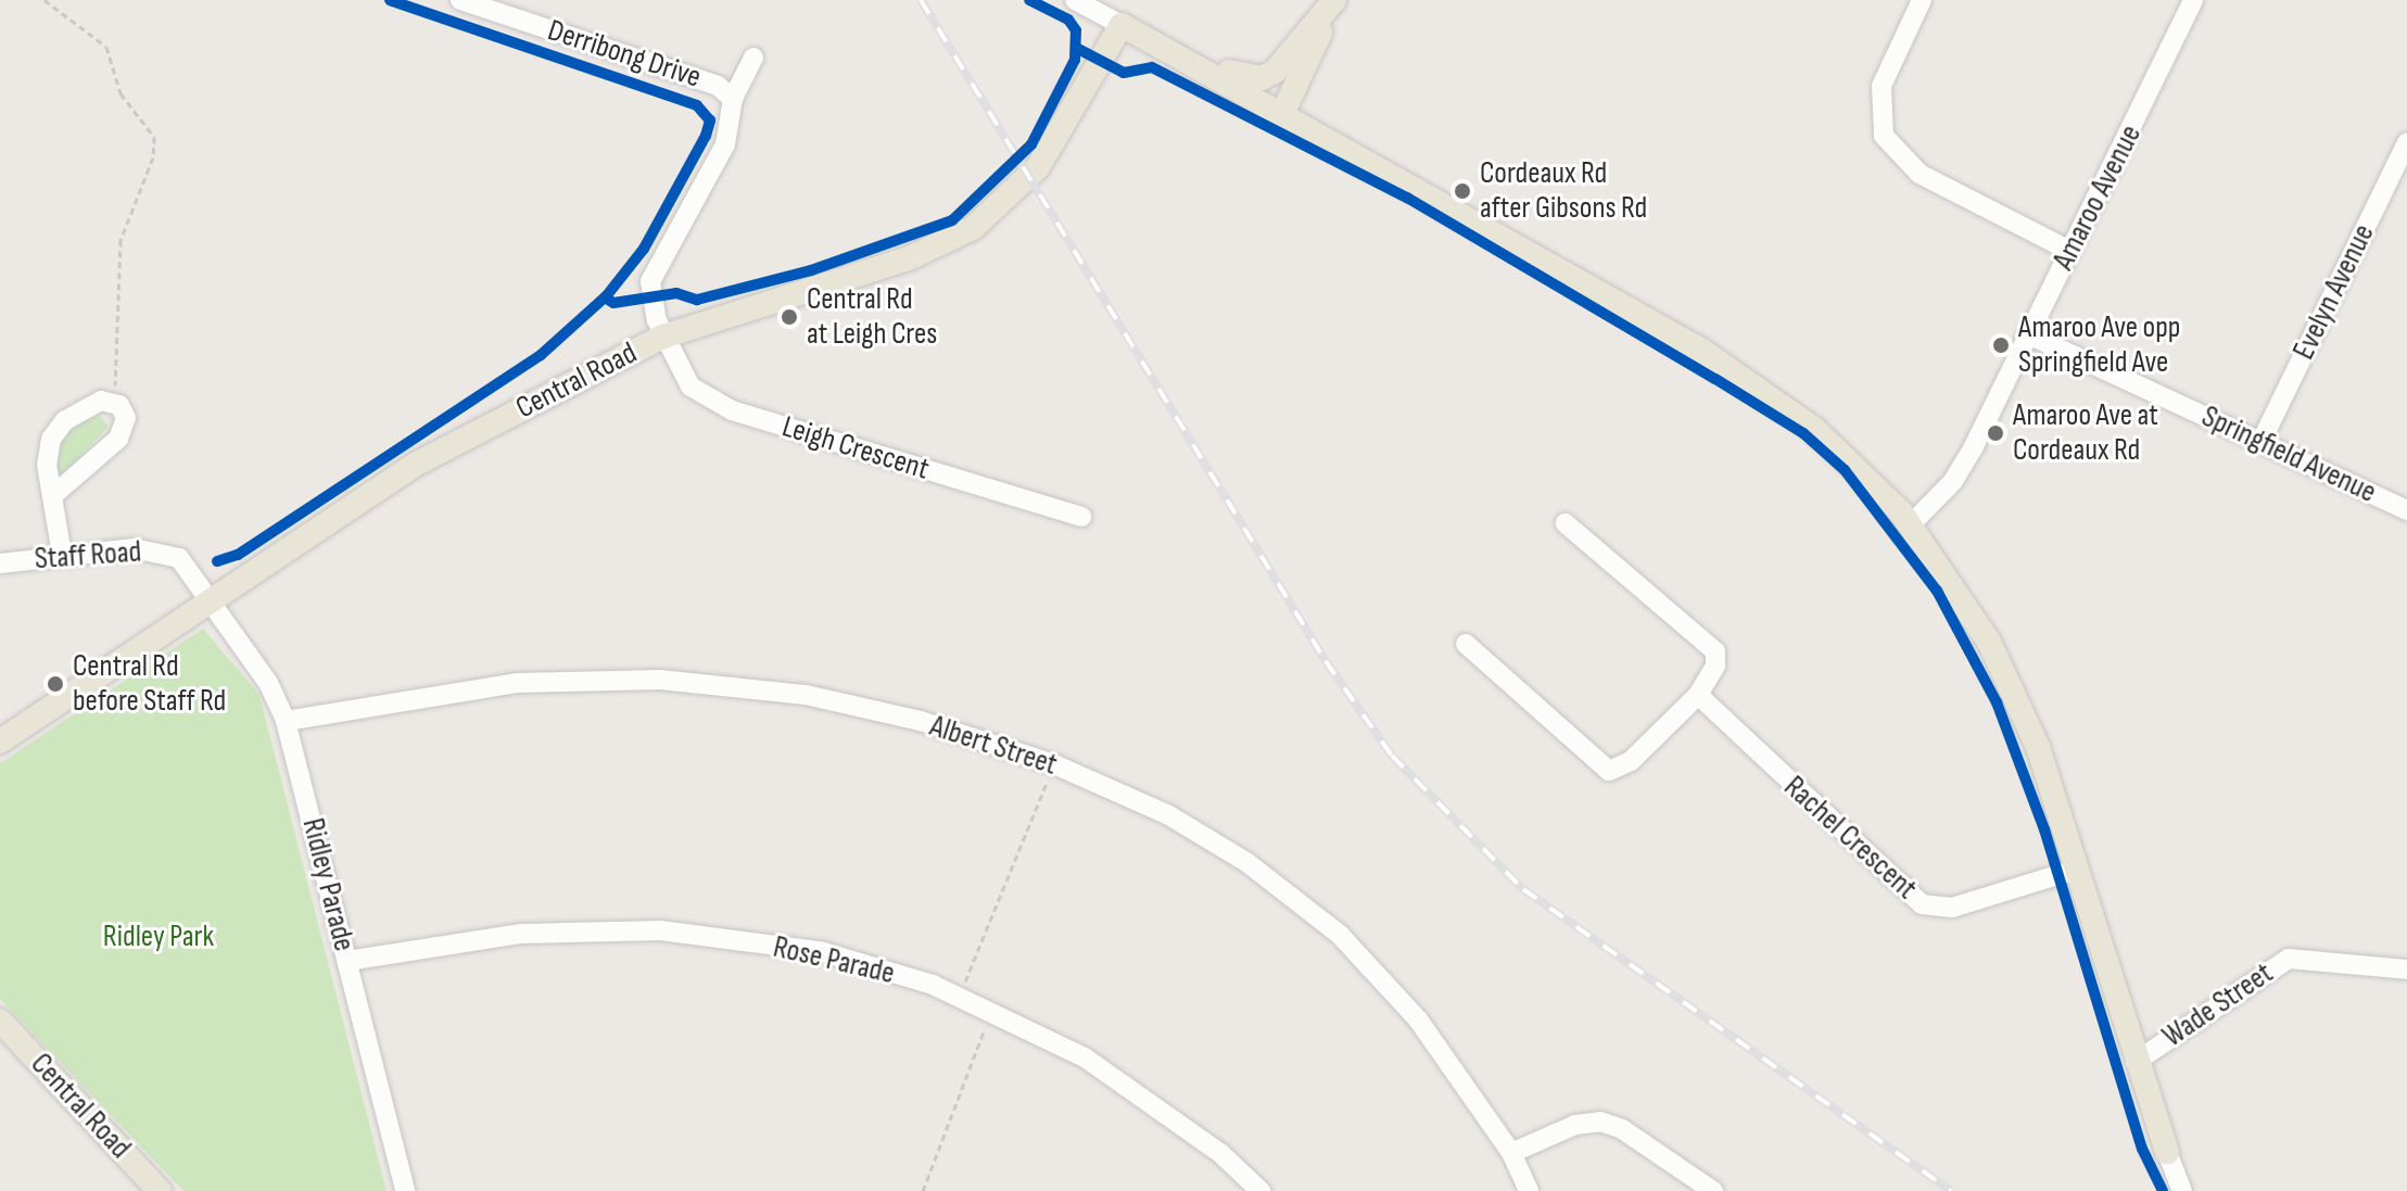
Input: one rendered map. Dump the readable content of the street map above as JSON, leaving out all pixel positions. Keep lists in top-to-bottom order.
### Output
{
  "streets": {
    "main road": ["Central Road"],
    "street": [
      "Derribong Drive",
      "Amaroo Avenue",
      "Evelyn Avenue",
      "Leigh Crescent",
      "Springfield Avenue",
      "Staff Road",
      "Albert Street",
      "Rachel Crescent",
      "Ridley Parade",
      "Rose Parade",
      "Wade Street"
    ]
  },
  "crossings": [
    ["Derribong Drive", "Leigh Crescent"],
    ["Amaroo Avenue", "Springfield Avenue"],
    ["Evelyn Avenue", "Springfield Avenue"],
    ["Central Road", "Leigh Crescent"],
    ["Central Road", "Staff Road"],
    ["Central Road", "Ridley Parade"],
    ["Staff Road", "Ridley Parade"],
    ["Albert Street", "Ridley Parade"],
    ["Ridley Parade", "Rose Parade"]
  ],
  "parks": ["Ridley Park"],
  "places": [
    "Cordeaux Rd after Gibsons Rd",
    "Central Rd at Leigh Cres",
    "Amaroo Ave opp Springfield Ave",
    "Amaroo Ave at Cordeaux Rd",
    "Central Rd before Staff Rd"
  ]
}
